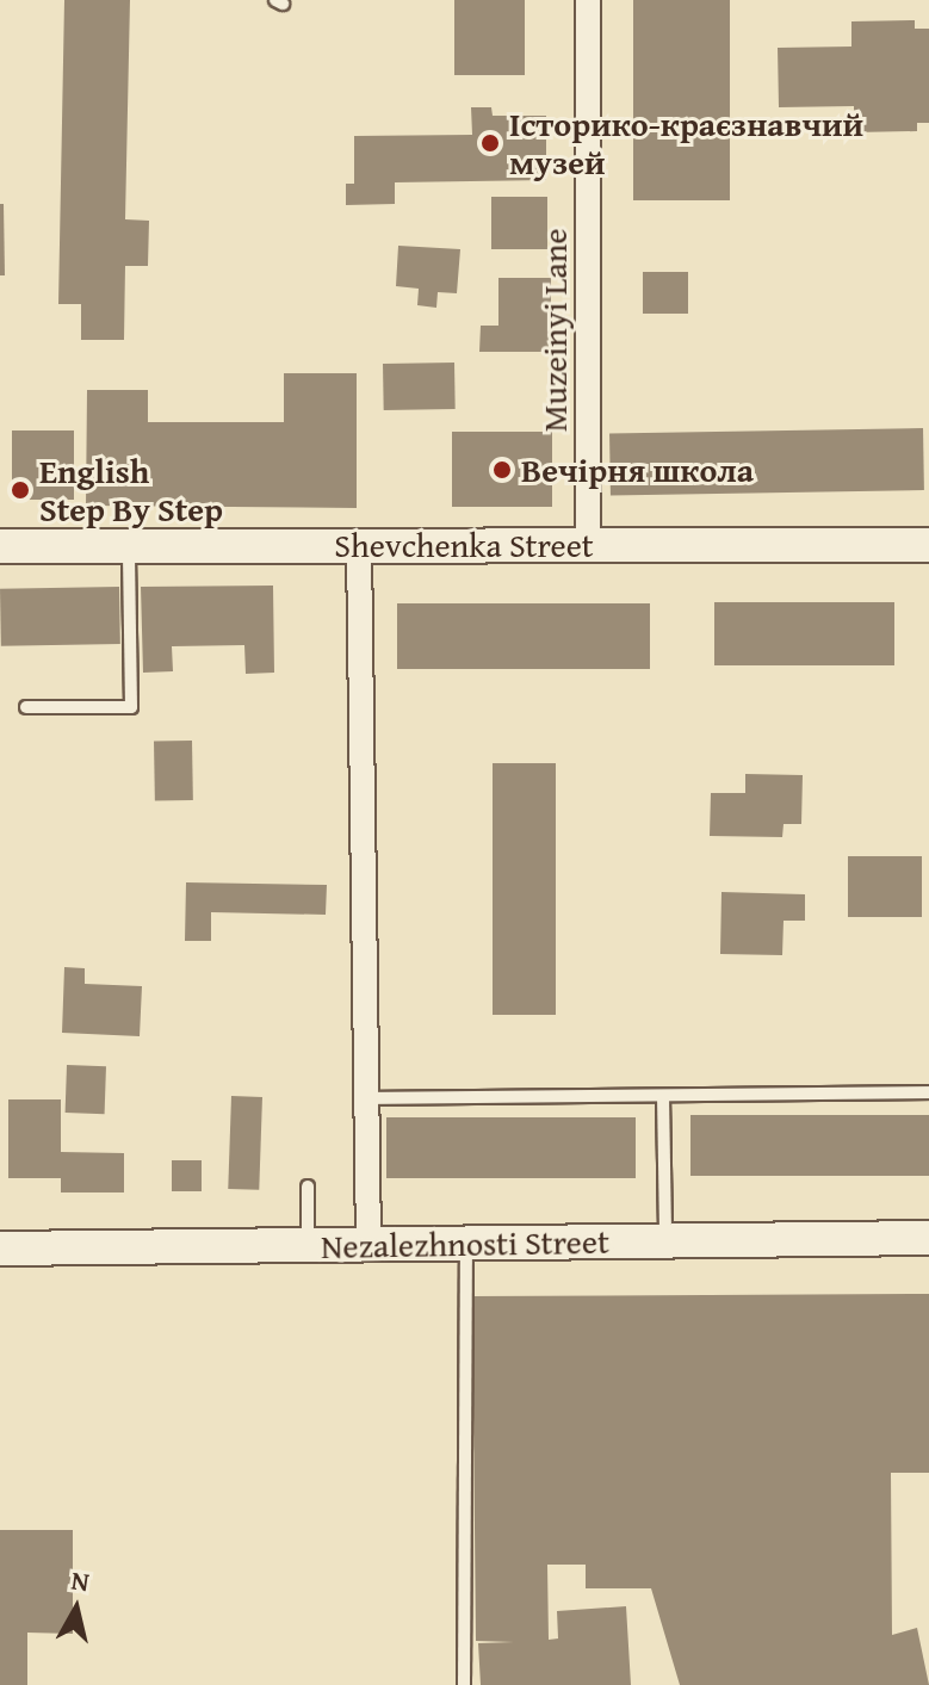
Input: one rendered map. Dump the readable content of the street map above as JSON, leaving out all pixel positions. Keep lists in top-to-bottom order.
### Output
{
  "streets": {
    "street": ["Muzeinyi Lane", "Shevchenka Street", "Nezalezhnosti Street"]
  },
  "crossings": [
    ["Muzeinyi Lane", "Shevchenka Street"]
  ],
  "places": ["Історико-краєзнавчий музей", "Вечірня школа", "English Step By Step"],
  "north": "top"
}
